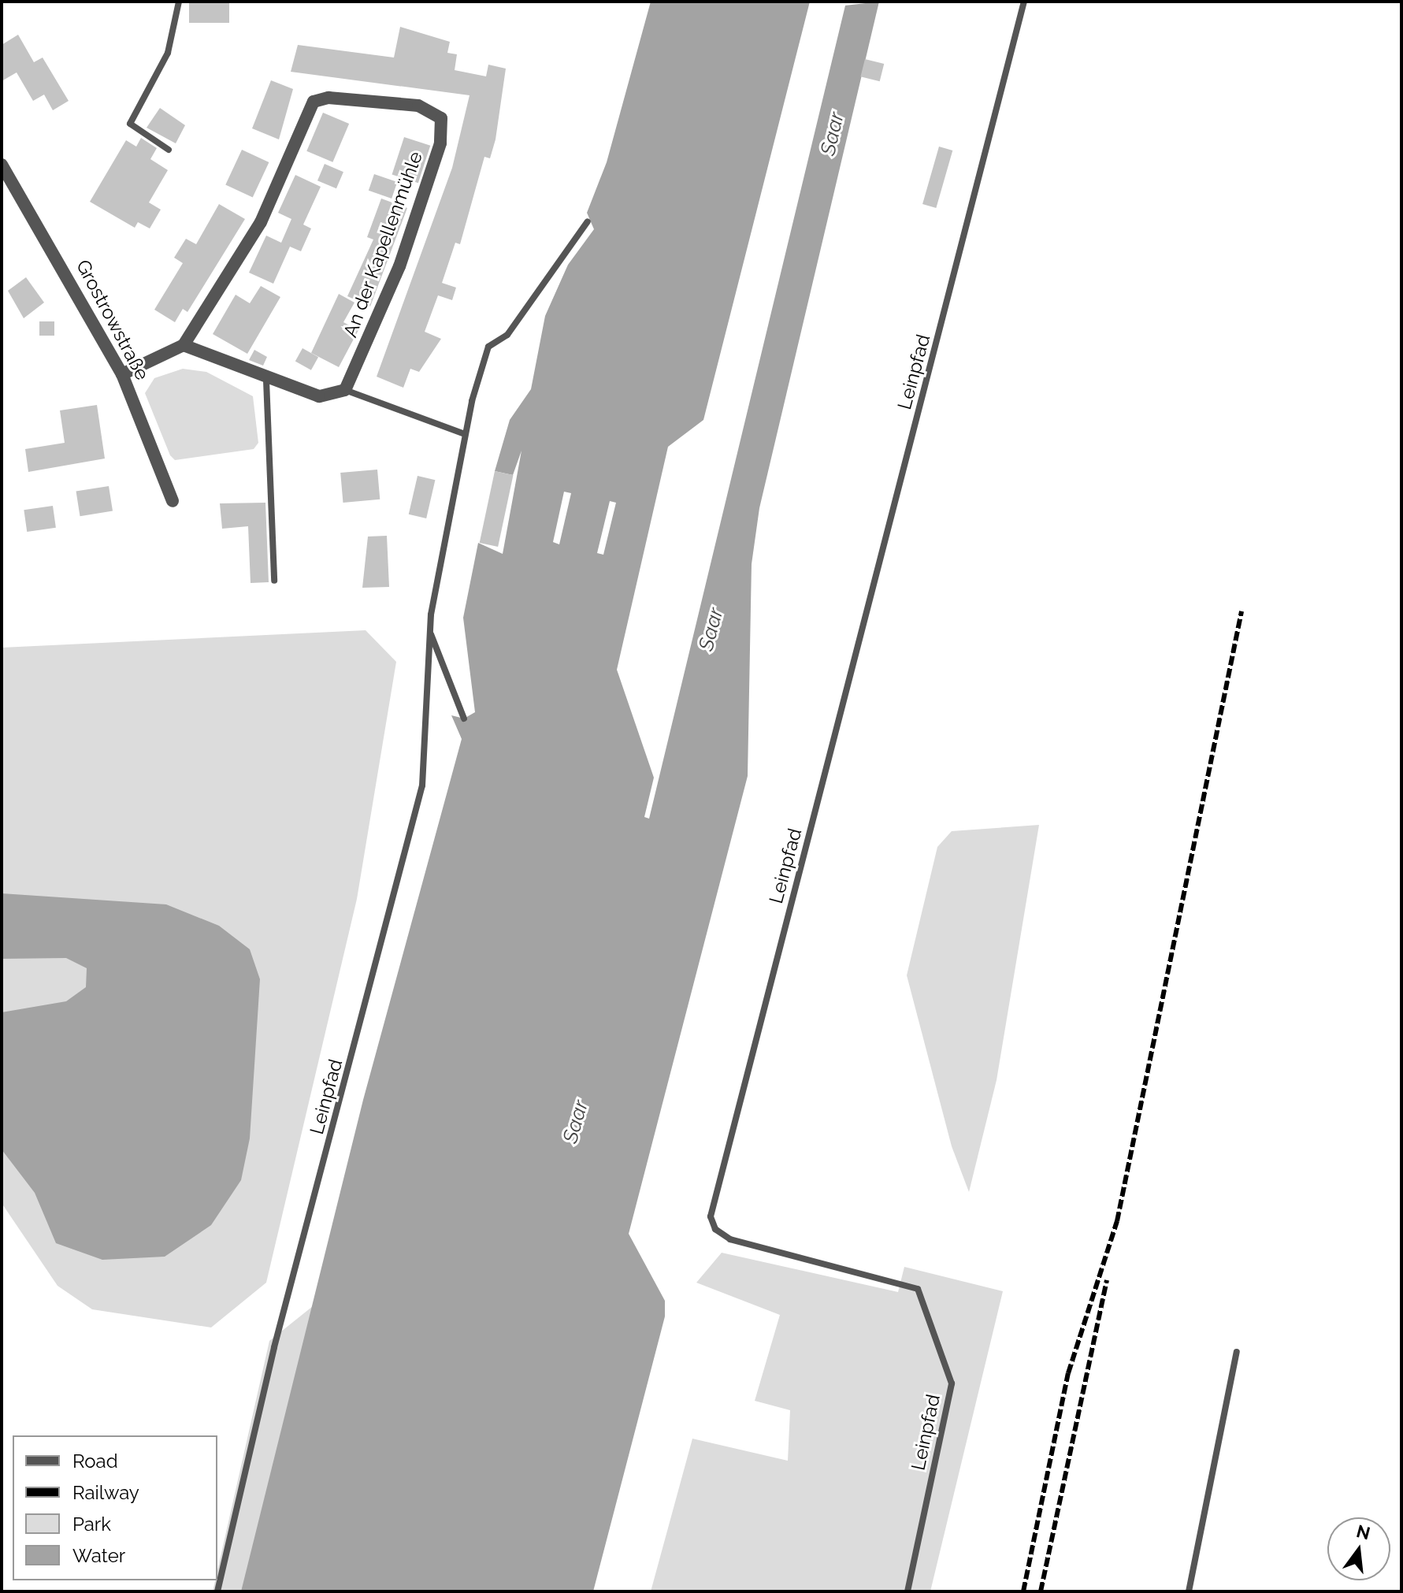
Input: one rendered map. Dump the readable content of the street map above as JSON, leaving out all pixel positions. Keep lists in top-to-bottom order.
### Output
{
  "streets": {
    "street": ["An der Kapellenmühle", "Grostrowstraße"],
    "lane": ["Leinpfad"]
  },
  "water": ["Saar"],
  "legend": [
    "Road",
    "Railway",
    "Park",
    "Water"
  ],
  "north": "top"
}
